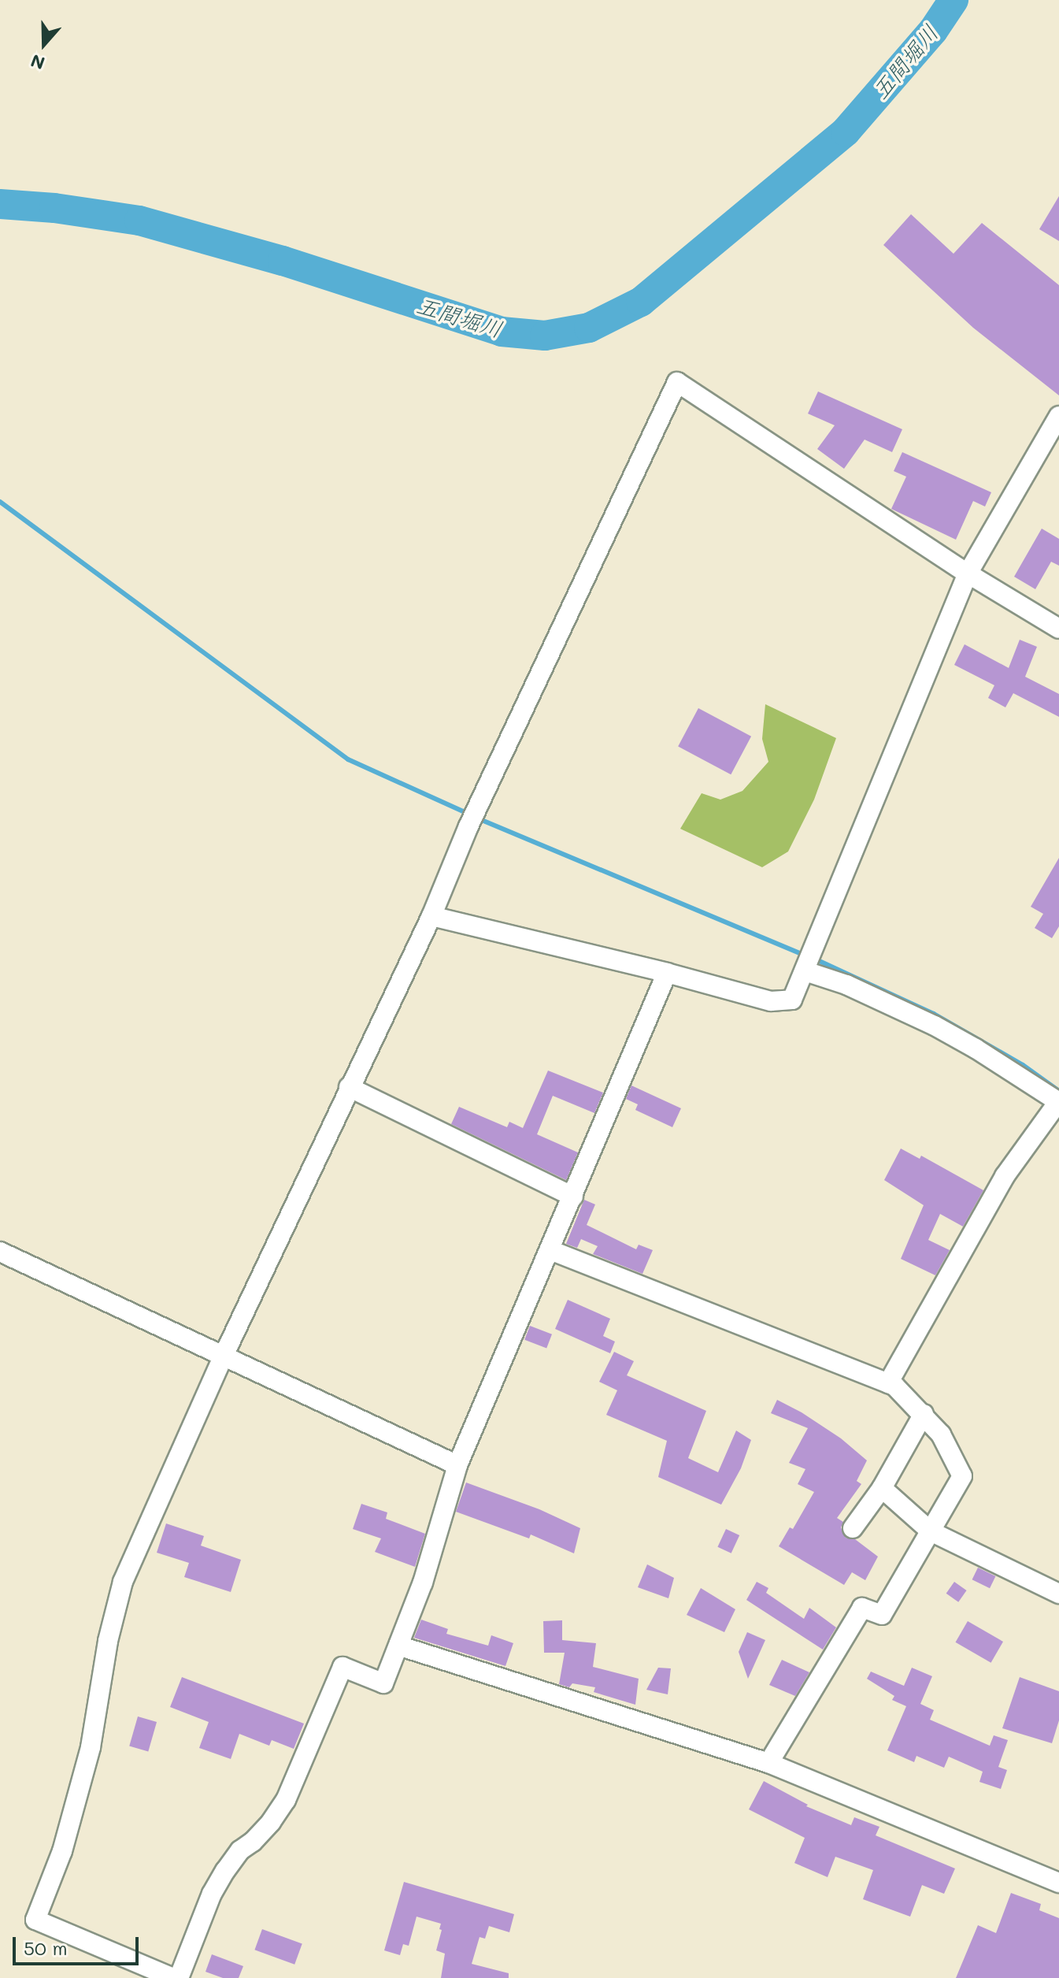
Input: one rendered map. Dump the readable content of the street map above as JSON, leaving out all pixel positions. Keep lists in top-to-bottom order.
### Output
{
  "water": ["五間堀川"],
  "scale_bar": "50 m",
  "north": "bottom"
}
